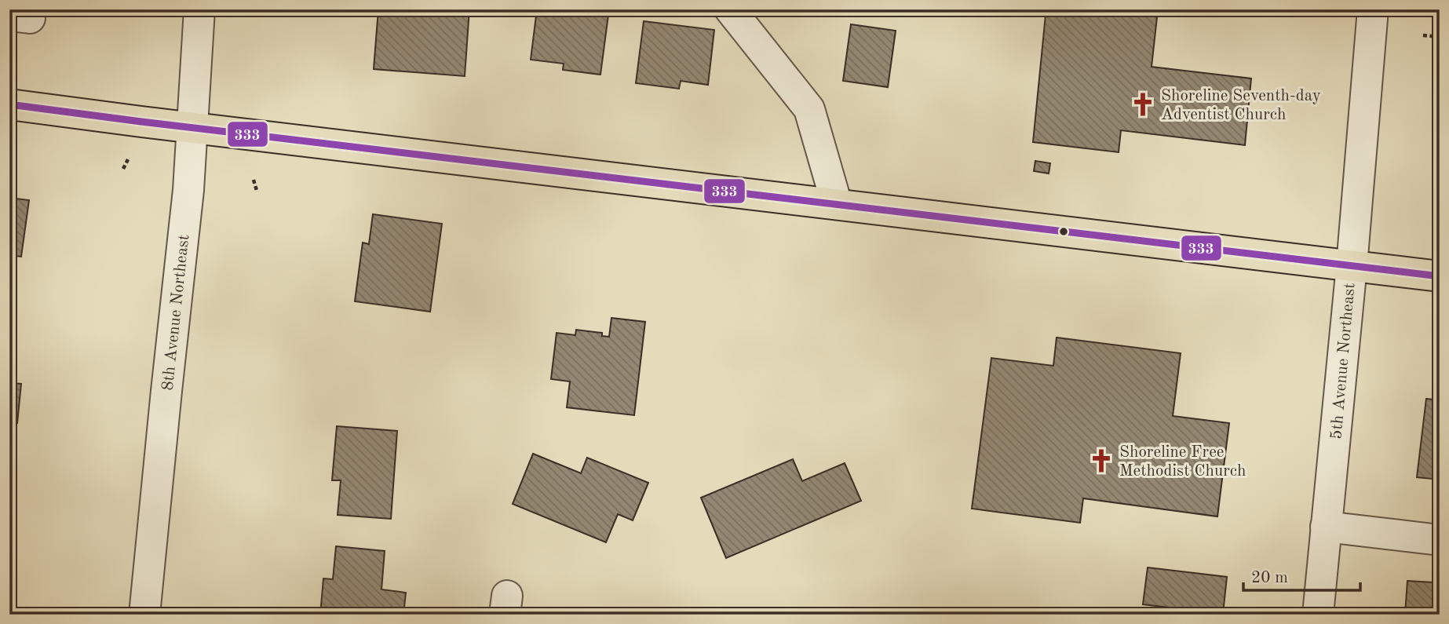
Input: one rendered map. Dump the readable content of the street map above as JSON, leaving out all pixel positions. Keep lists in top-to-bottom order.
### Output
{
  "streets": {
    "street": ["8th Avenue Northeast", "5th Avenue Northeast"]
  },
  "places": {
    "church": ["Shoreline Seventh-day Adventist Church", "Shoreline Free Methodist Church"]
  },
  "lines": ["transit line 333"],
  "scale_bar": "20 m"
}
